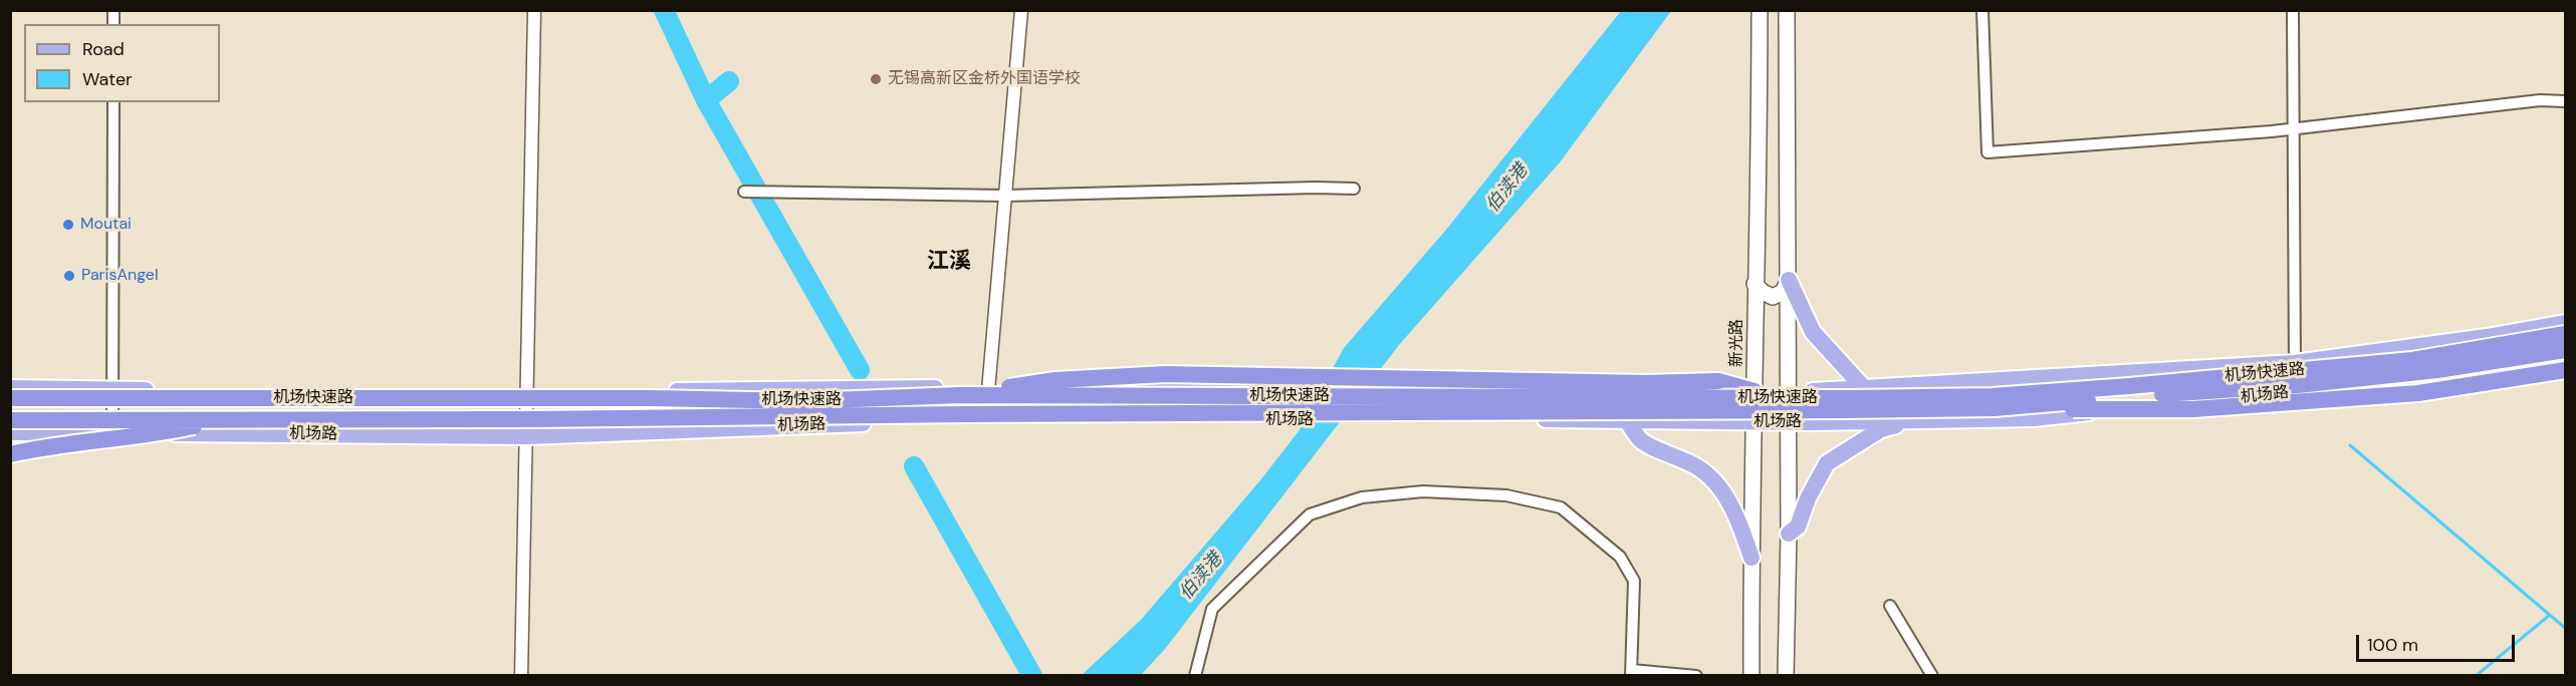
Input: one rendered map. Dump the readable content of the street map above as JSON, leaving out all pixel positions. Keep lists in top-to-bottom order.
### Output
{
  "streets": {
    "highway": ["机场快速路"],
    "main road": ["新光路", "机场路"]
  },
  "crossings": [
    ["新光路", "机场路"]
  ],
  "districts": ["江溪"],
  "water": ["伯渎港"],
  "places": ["无锡高新区金桥外国语学校", "Moutai", "ParisAngel"],
  "legend": ["Road", "Water"],
  "scale_bar": "100 m"
}
